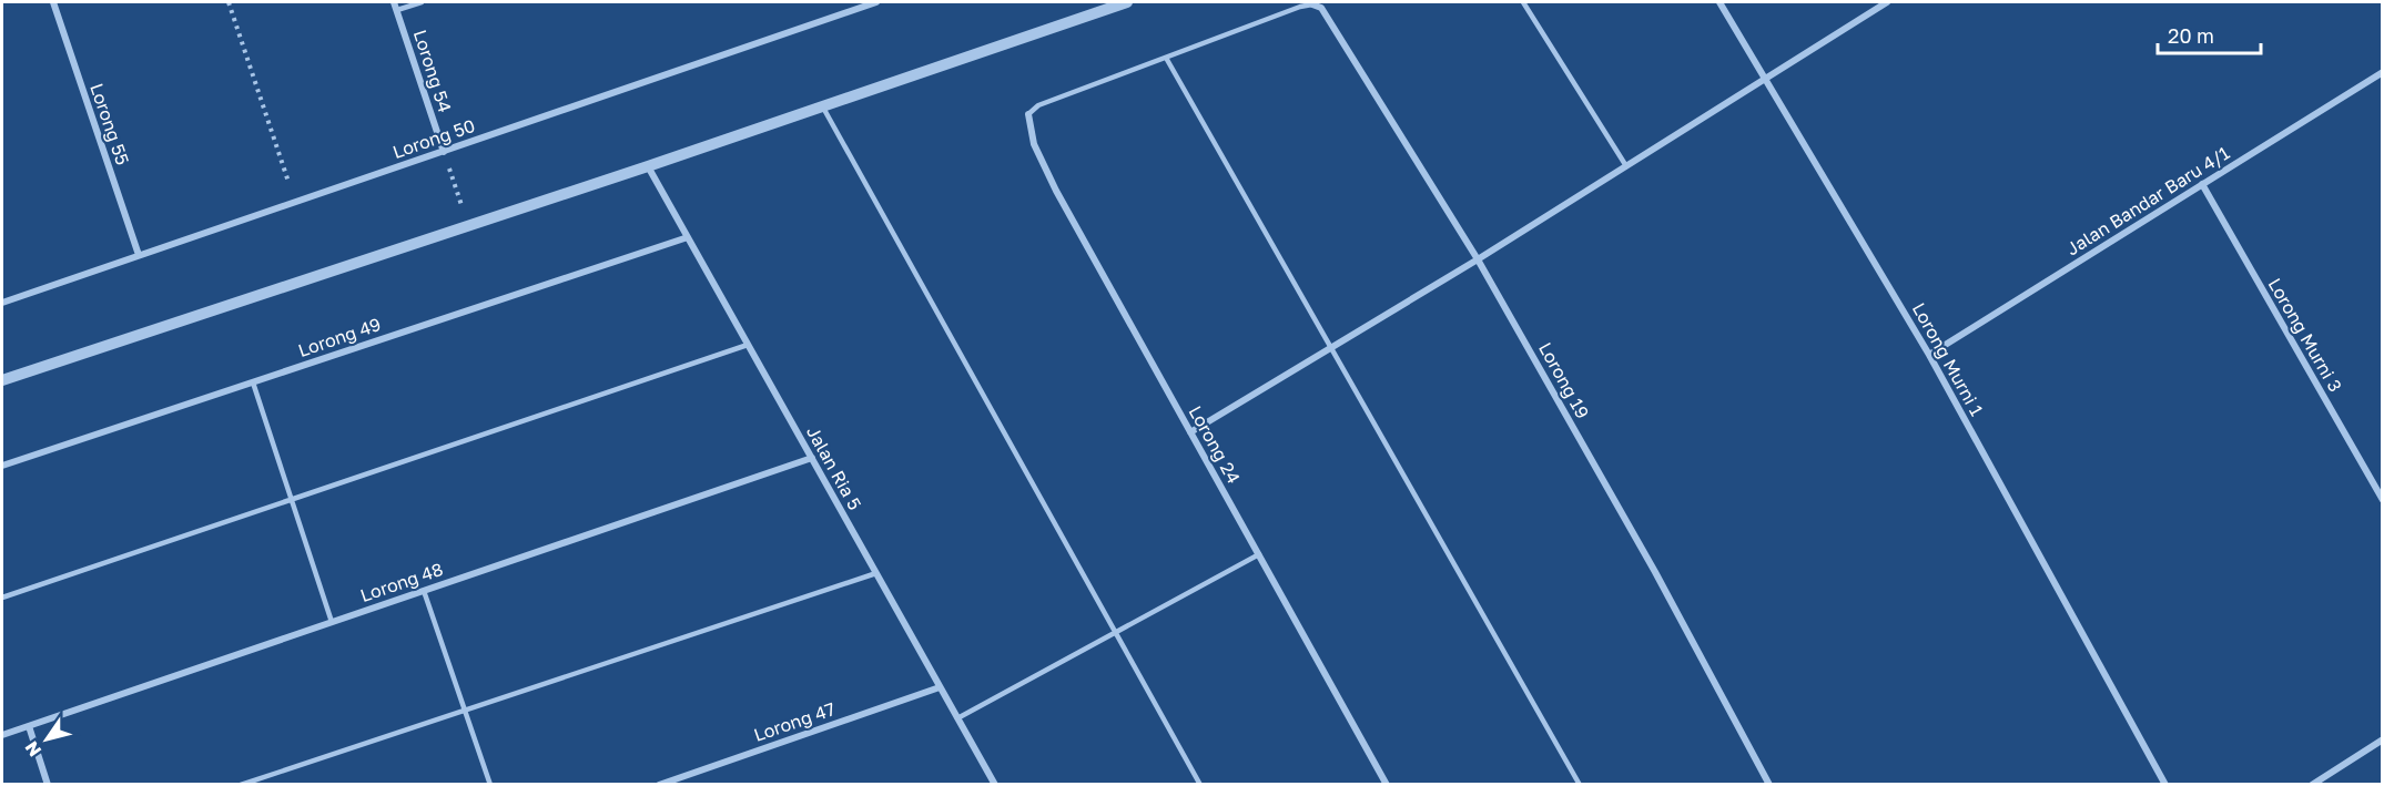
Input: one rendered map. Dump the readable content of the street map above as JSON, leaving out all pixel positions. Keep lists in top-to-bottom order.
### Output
{
  "streets": {
    "street": [
      "Lorong 54",
      "Lorong 55",
      "Lorong 50",
      "Jalan Bandar Baru 4/1",
      "Lorong Murni 3",
      "Lorong 49",
      "Lorong Murni 1",
      "Lorong 19",
      "Lorong 24",
      "Jalan Ria 5",
      "Lorong 48",
      "Lorong 47"
    ]
  },
  "crossings": [
    ["Lorong 54", "Lorong 50"],
    ["Lorong 55", "Lorong 50"],
    ["Jalan Bandar Baru 4/1", "Lorong Murni 3"],
    ["Jalan Bandar Baru 4/1", "Lorong Murni 1"],
    ["Lorong 49", "Jalan Ria 5"],
    ["Jalan Ria 5", "Lorong 48"],
    ["Jalan Ria 5", "Lorong 47"]
  ],
  "scale_bar": "20 m",
  "north": "bottom left"
}
